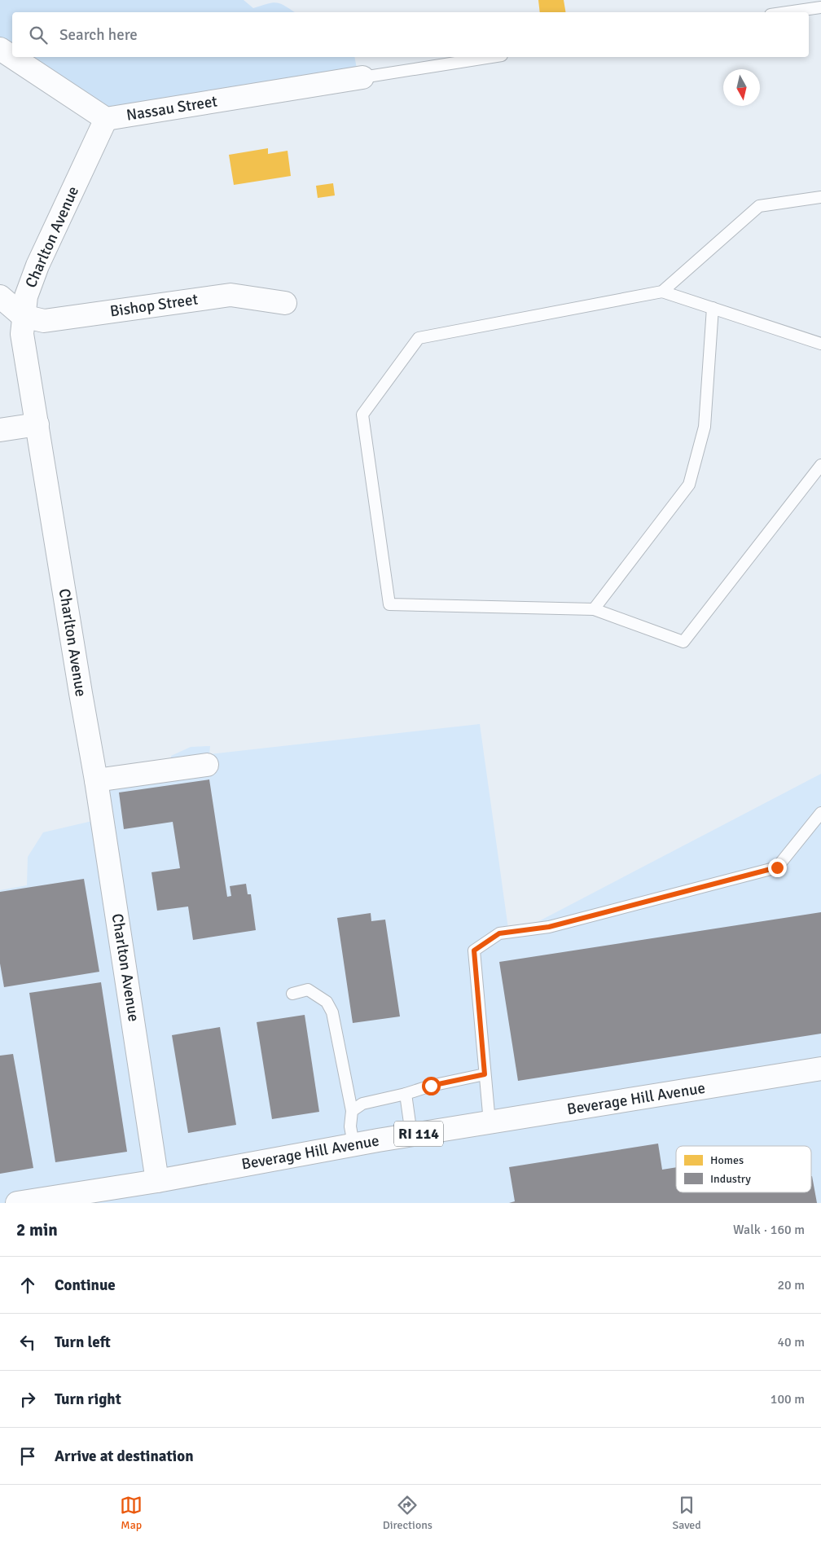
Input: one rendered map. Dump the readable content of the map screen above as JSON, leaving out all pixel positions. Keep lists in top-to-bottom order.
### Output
{
  "streets": {
    "street": [
      "Nassau Street",
      "Charlton Avenue",
      "Bishop Street",
      "Beverage Hill Avenue",
      "RI 114"
    ]
  },
  "crossings": [
    ["Nassau Street", "Charlton Avenue"],
    ["Charlton Avenue", "Bishop Street"],
    ["Charlton Avenue", "Beverage Hill Avenue"]
  ],
  "legend": ["Homes", "Industry"],
  "north": "bottom",
  "page": {
    "search": "Search here",
    "heading": ["2 min", "Walk · 160 m"],
    "list": [
      ["Continue", "20 m"],
      ["Turn left", "40 m"],
      ["Turn right", "100 m"],
      "Arrive at destination"
    ],
    "nav": ["Map", "Directions", "Saved"]
  }
}
